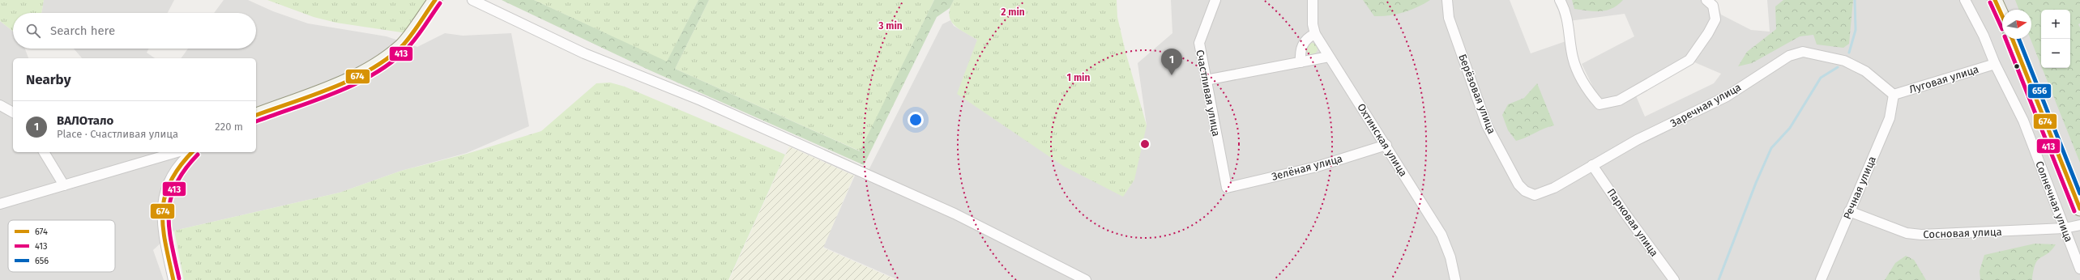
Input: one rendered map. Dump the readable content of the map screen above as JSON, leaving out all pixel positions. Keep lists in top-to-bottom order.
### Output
{
  "streets": {
    "street": [
      "Луговая улица",
      "Счастливая улица",
      "Берёзовая улица",
      "Заречная улица",
      "Охтинская улица",
      "Зелёная улица",
      "Речная улица",
      "Солнечная улица",
      "Парковая улица",
      "Сосновая улица"
    ]
  },
  "crossings": [
    ["Луговая улица", "Заречная улица"],
    ["Луговая улица", "Речная улица"],
    ["Луговая улица", "Солнечная улица"],
    ["Счастливая улица", "Зелёная улица"],
    ["Берёзовая улица", "Заречная улица"],
    ["Заречная улица", "Речная улица"],
    ["Заречная улица", "Парковая улица"],
    ["Охтинская улица", "Зелёная улица"],
    ["Речная улица", "Сосновая улица"],
    ["Солнечная улица", "Сосновая улица"]
  ],
  "lines": ["transit line 674", "transit line 413", "transit line 656"],
  "legend": ["674", "413", "656"],
  "north": "right",
  "page": {
    "map_buttons": ["+", "−"],
    "search": "Search here",
    "pins": "1",
    "heading": "Nearby",
    "list": [
      {
        "mark": "1",
        "name": "ВАЛОтало",
        "note": "Place · Счастливая улица",
        "value": "220 m"
      }
    ]
  },
  "rings": ["2 min", "3 min", "1 min"]
}
